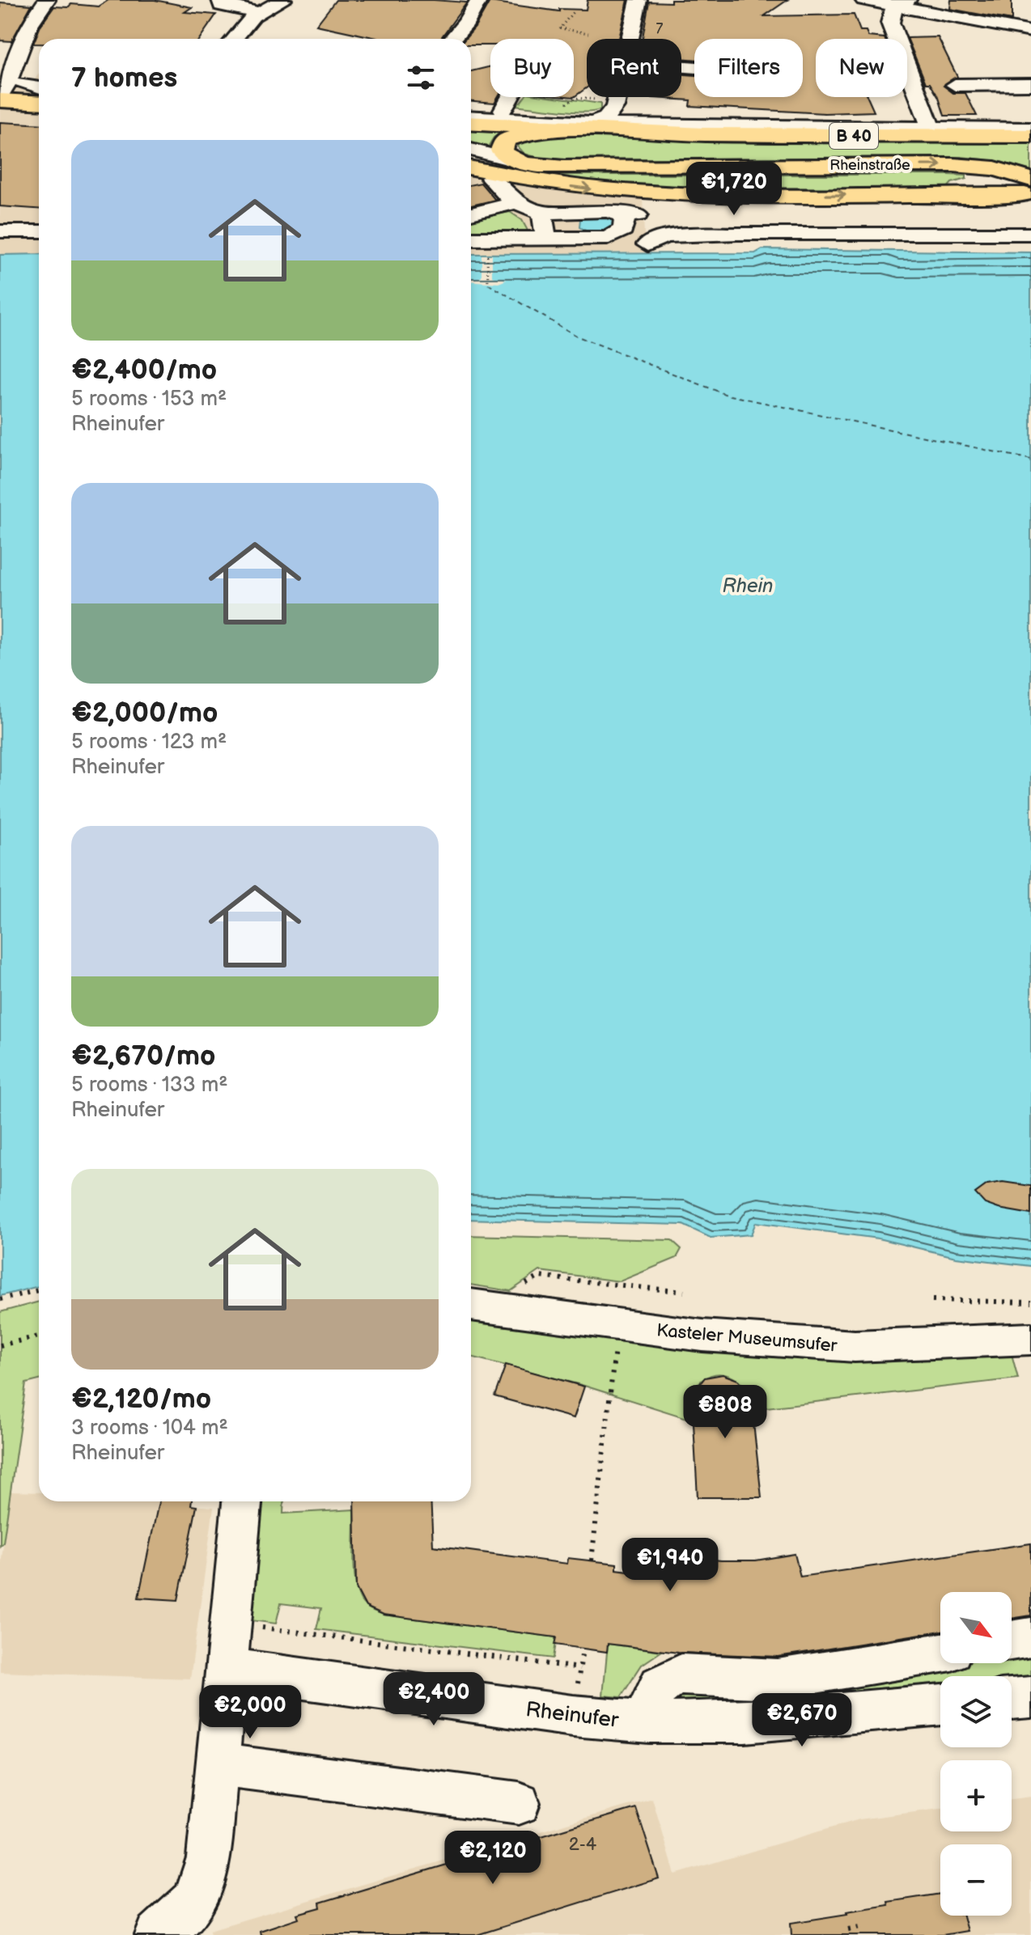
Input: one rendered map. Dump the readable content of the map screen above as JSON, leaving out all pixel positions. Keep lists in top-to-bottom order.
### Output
{
  "streets": {
    "main road": ["B 40", "Rheinstraße"],
    "street": ["Kasteler Museumsufer", "Rheinufer"]
  },
  "crossings": [
    ["B 40", "Rheinstraße"]
  ],
  "water": ["Rhein"],
  "house_numbers": ["7", "2-4"],
  "north": "bottom right",
  "page": {
    "chip": [
      "Buy",
      "Rent",
      "Filters",
      "New"
    ],
    "heading": "7 homes",
    "list": [
      {
        "name": "€2,400/mo",
        "note": "5 rooms · 153 m² · Rheinufer"
      },
      {
        "name": "€2,000/mo",
        "note": "5 rooms · 123 m² · Rheinufer"
      },
      {
        "name": "€2,670/mo",
        "note": "5 rooms · 133 m² · Rheinufer"
      },
      {
        "name": "€2,120/mo",
        "note": "3 rooms · 104 m² · Rheinufer"
      }
    ],
    "price": [
      "€1,720",
      "€808",
      "€1,940",
      "€2,400",
      "€2,000",
      "€2,670",
      "€2,120"
    ],
    "map_buttons": ["+", "−"]
  }
}
